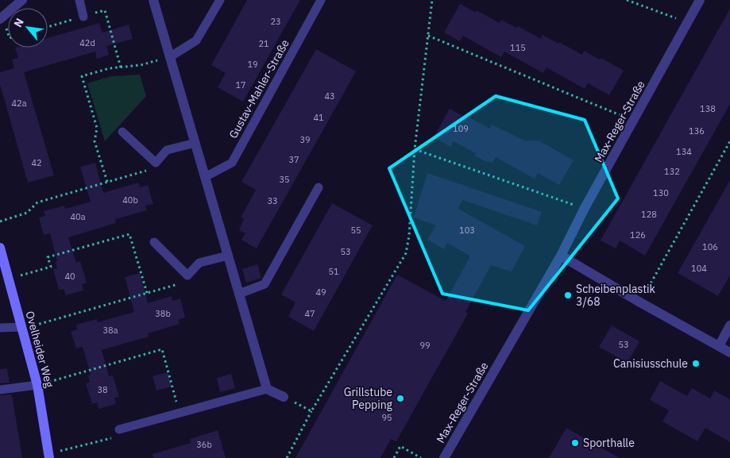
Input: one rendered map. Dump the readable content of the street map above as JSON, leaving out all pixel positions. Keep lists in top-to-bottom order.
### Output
{
  "streets": {
    "street": ["Max-Reger-Straße", "Ovelheider Weg"],
    "lane": ["Gustav-Mahler-Straße"]
  },
  "places": [
    "Scheibenplastik 3/68",
    "Canisiusschule",
    "Grillstube Pepping",
    "Sporthalle"
  ],
  "house_numbers": [
    "23",
    "42d",
    "21",
    "115",
    "19",
    "17",
    "43",
    "42a",
    "138",
    "41",
    "109",
    "136",
    "39",
    "134",
    "37",
    "42",
    "132",
    "35",
    "130",
    "40b",
    "33",
    "128",
    "40a",
    "55",
    "103",
    "126",
    "106",
    "53",
    "104",
    "51",
    "40",
    "49",
    "38b",
    "47",
    "38a",
    "53",
    "99",
    "38",
    "95",
    "36b"
  ],
  "north": "top left"
}
